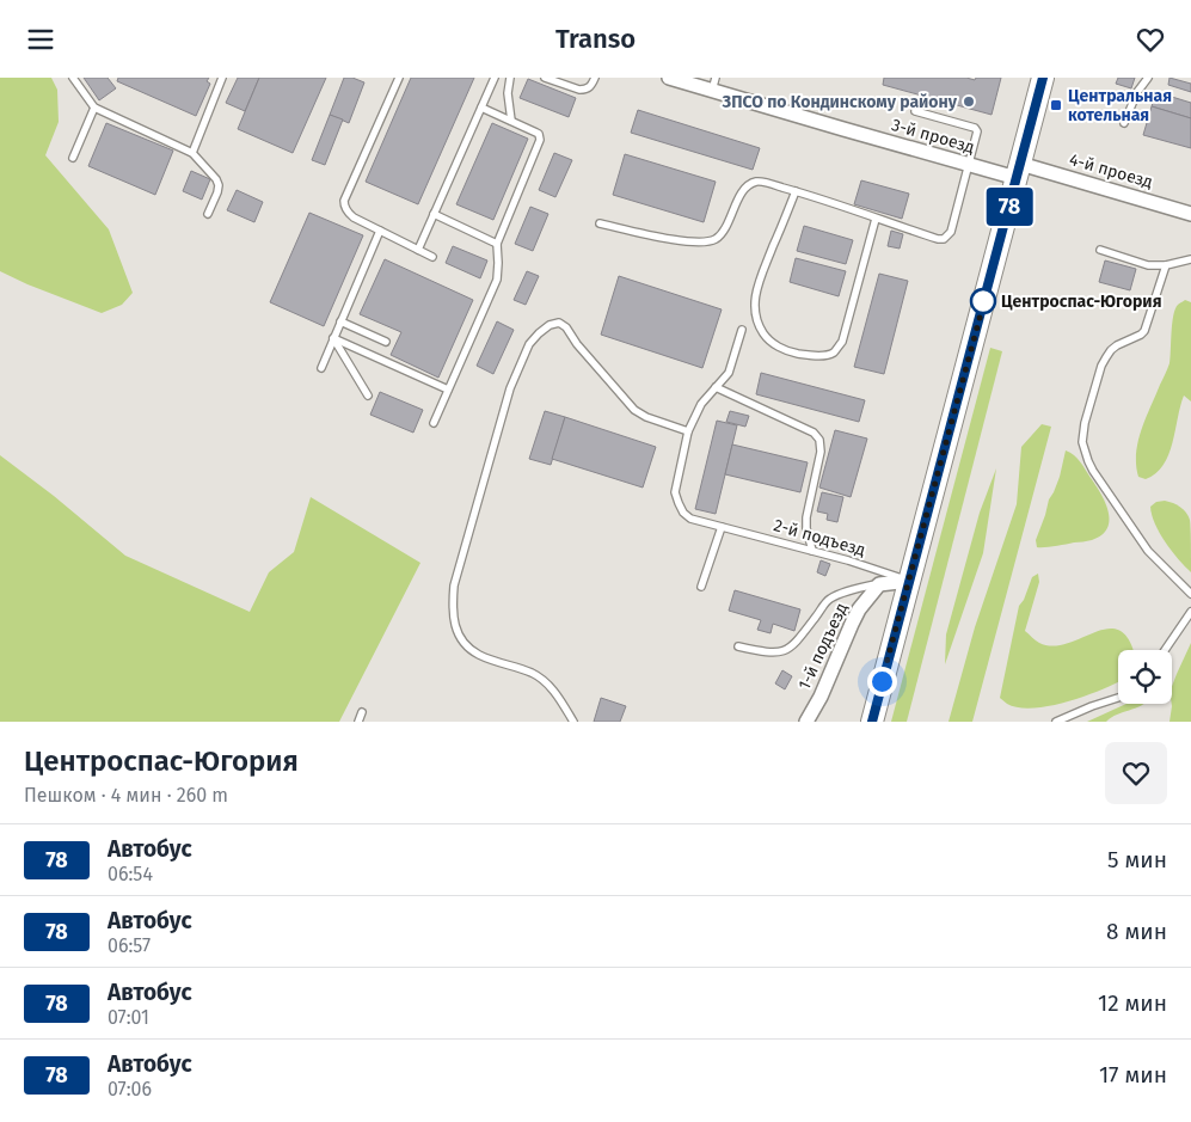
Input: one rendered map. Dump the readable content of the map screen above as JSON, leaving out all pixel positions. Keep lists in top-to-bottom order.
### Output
{
  "streets": {
    "street": ["3-й проезд", "4-й проезд", "1-й подъезд"],
    "lane": ["2-й подъезд"]
  },
  "crossings": [
    ["3-й проезд", "4-й проезд"]
  ],
  "places": {
    "other": ["ЗПСО по Кондинскому району", "Центроспас-Югория"],
    "transit": ["Центральная котельная"]
  },
  "lines": ["bus line 78"],
  "page": {
    "header": "Transo",
    "on_map": "78",
    "heading": ["Центроспас-Югория", "Пешком · 4 мин · 260 m"],
    "list": [
      {
        "mark": "78",
        "name": "Автобус",
        "note": "06:54",
        "value": "5 мин"
      },
      {
        "mark": "78",
        "name": "Автобус",
        "note": "06:57",
        "value": "8 мин"
      },
      {
        "mark": "78",
        "name": "Автобус",
        "note": "07:01",
        "value": "12 мин"
      },
      {
        "mark": "78",
        "name": "Автобус",
        "note": "07:06",
        "value": "17 мин"
      }
    ]
  }
}
